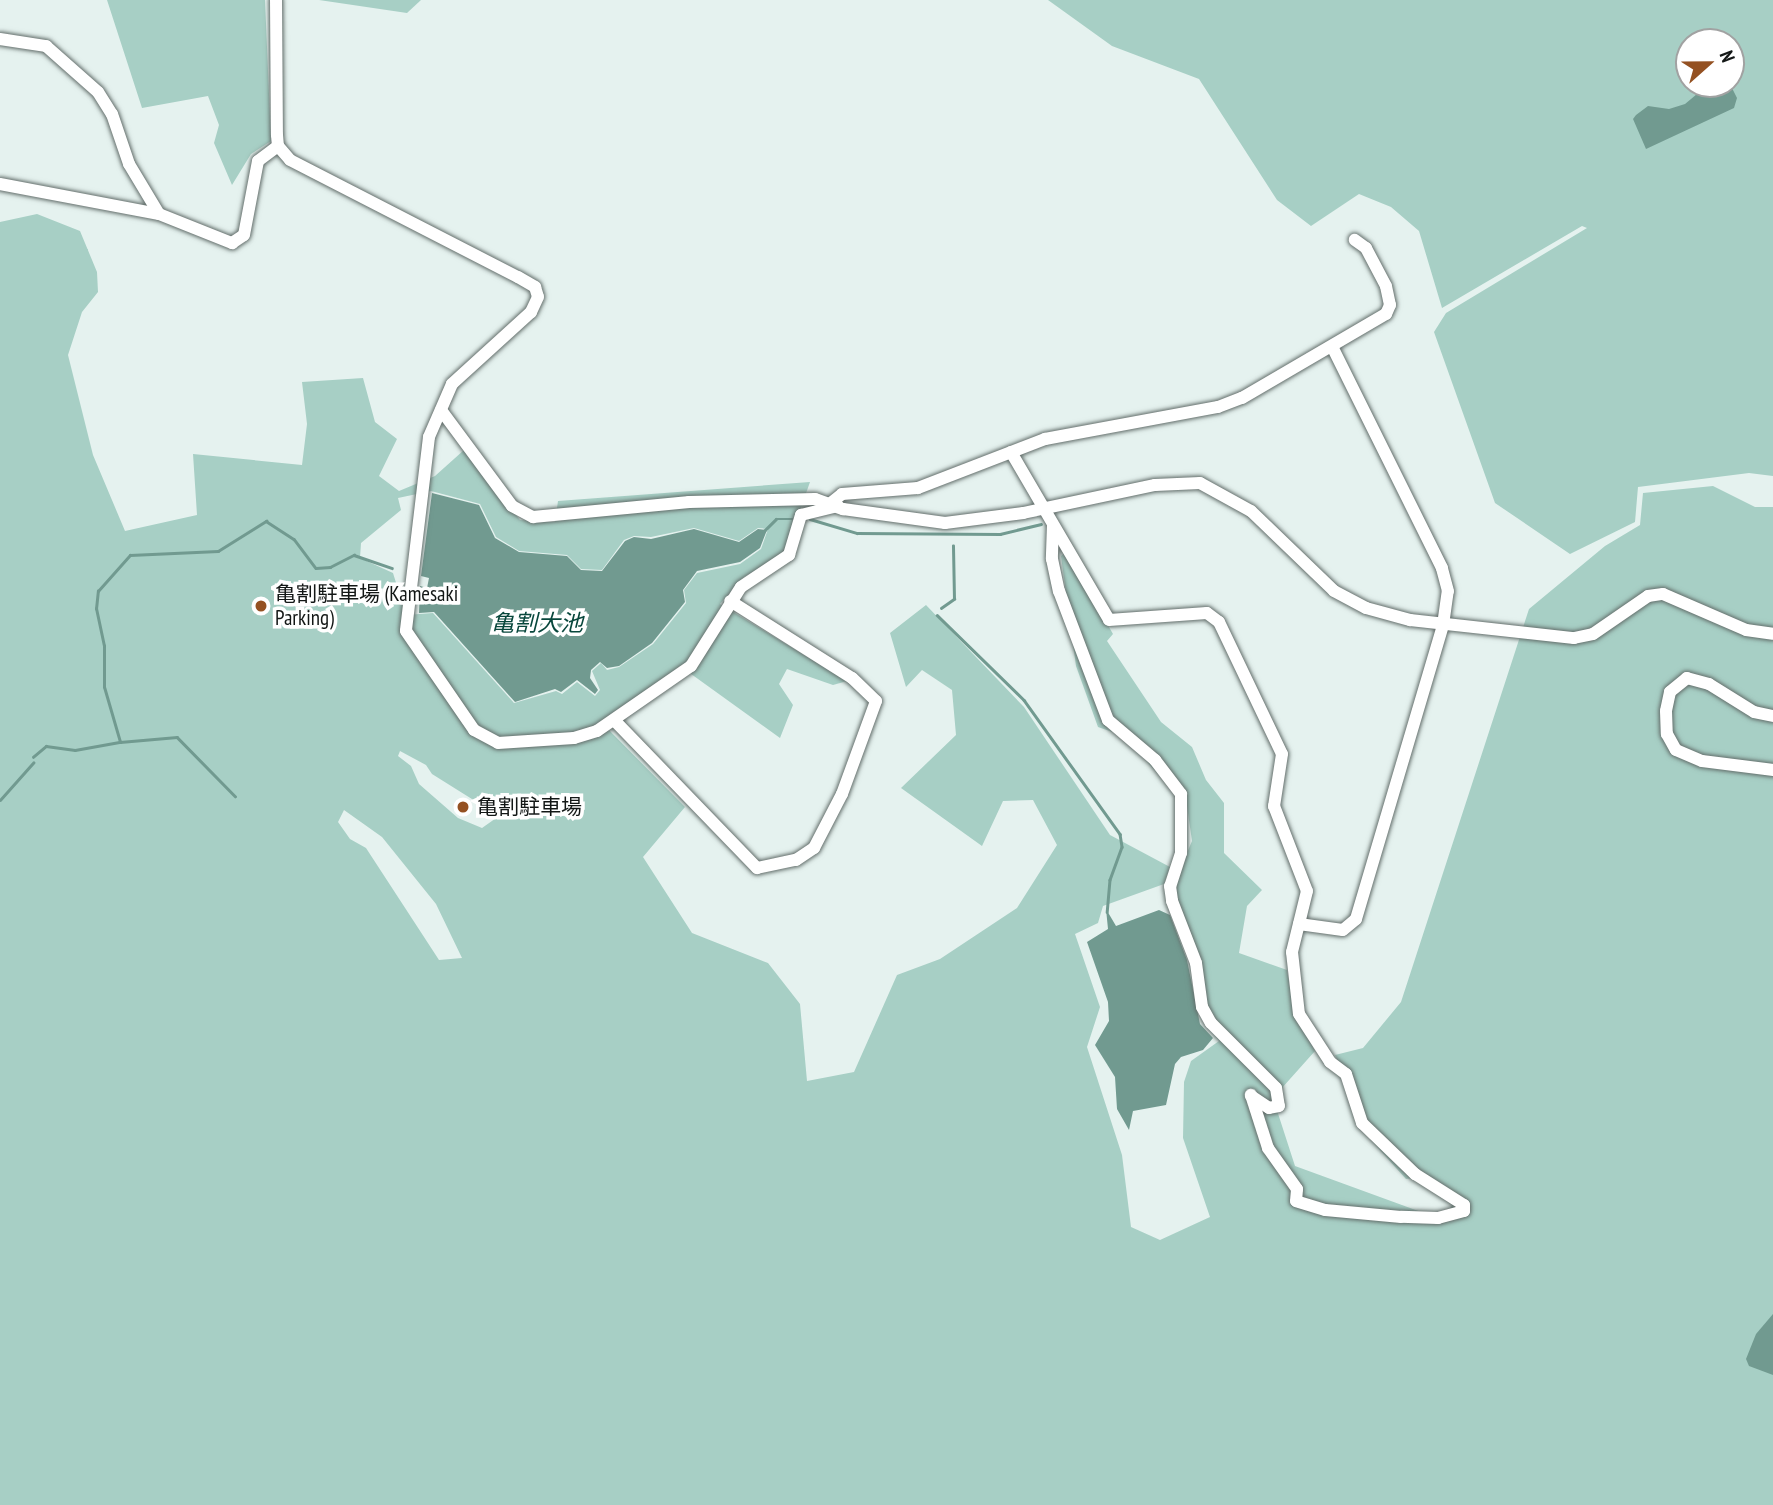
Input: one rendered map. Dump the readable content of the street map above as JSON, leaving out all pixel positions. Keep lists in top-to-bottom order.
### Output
{
  "water": ["亀割大池"],
  "places": ["亀割駐車場 (Kamesaki Parking)", "亀割駐車場"],
  "north": "right"
}
